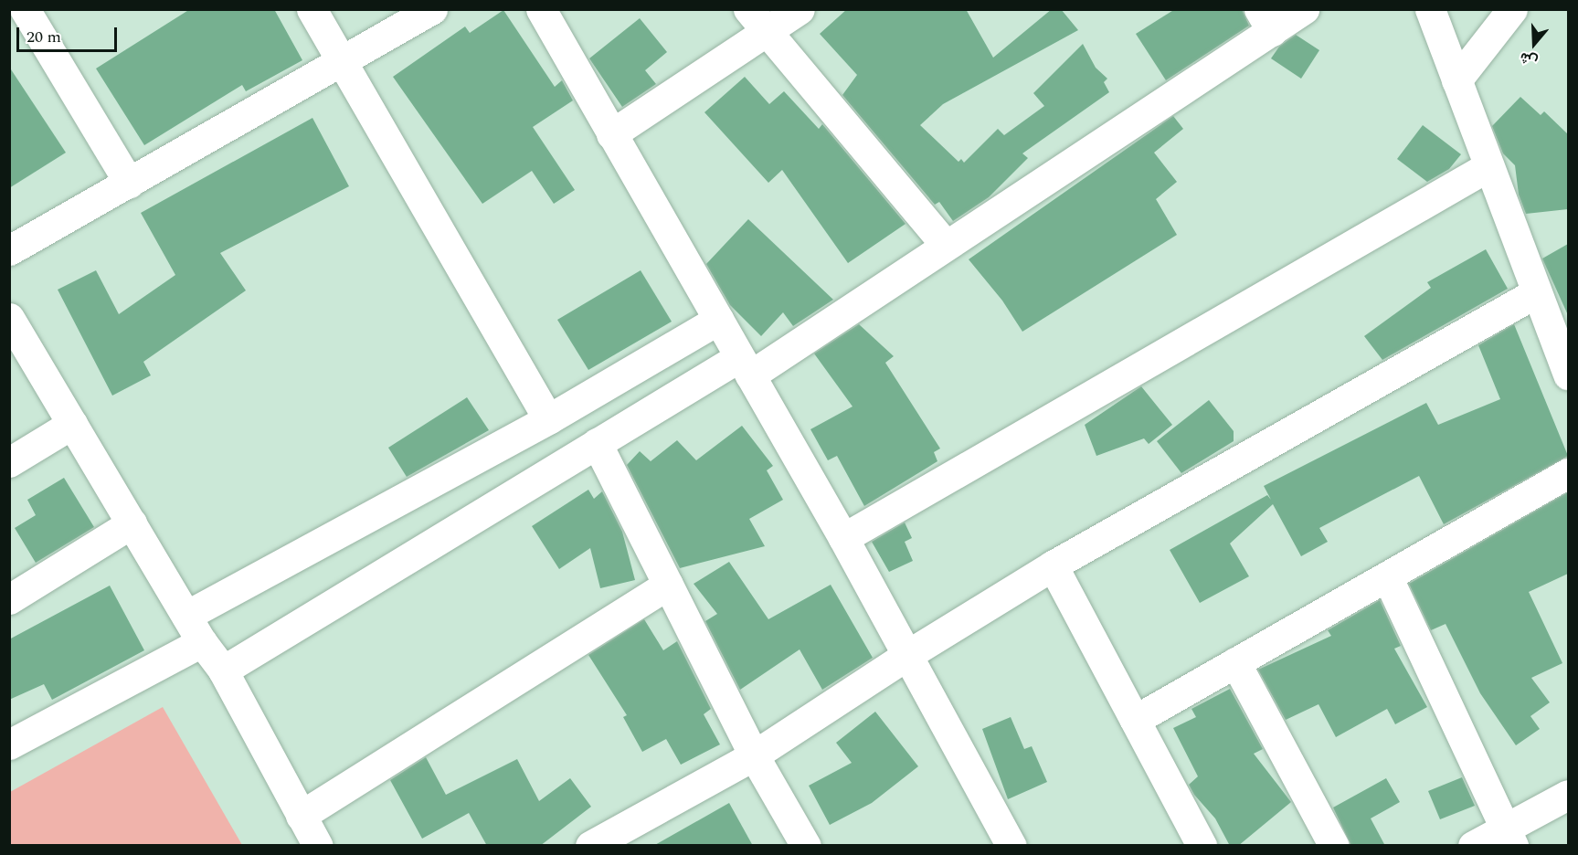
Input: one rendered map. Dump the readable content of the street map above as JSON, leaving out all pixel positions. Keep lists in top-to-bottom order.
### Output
{
  "scale_bar": "20 m",
  "north": "bottom"
}
